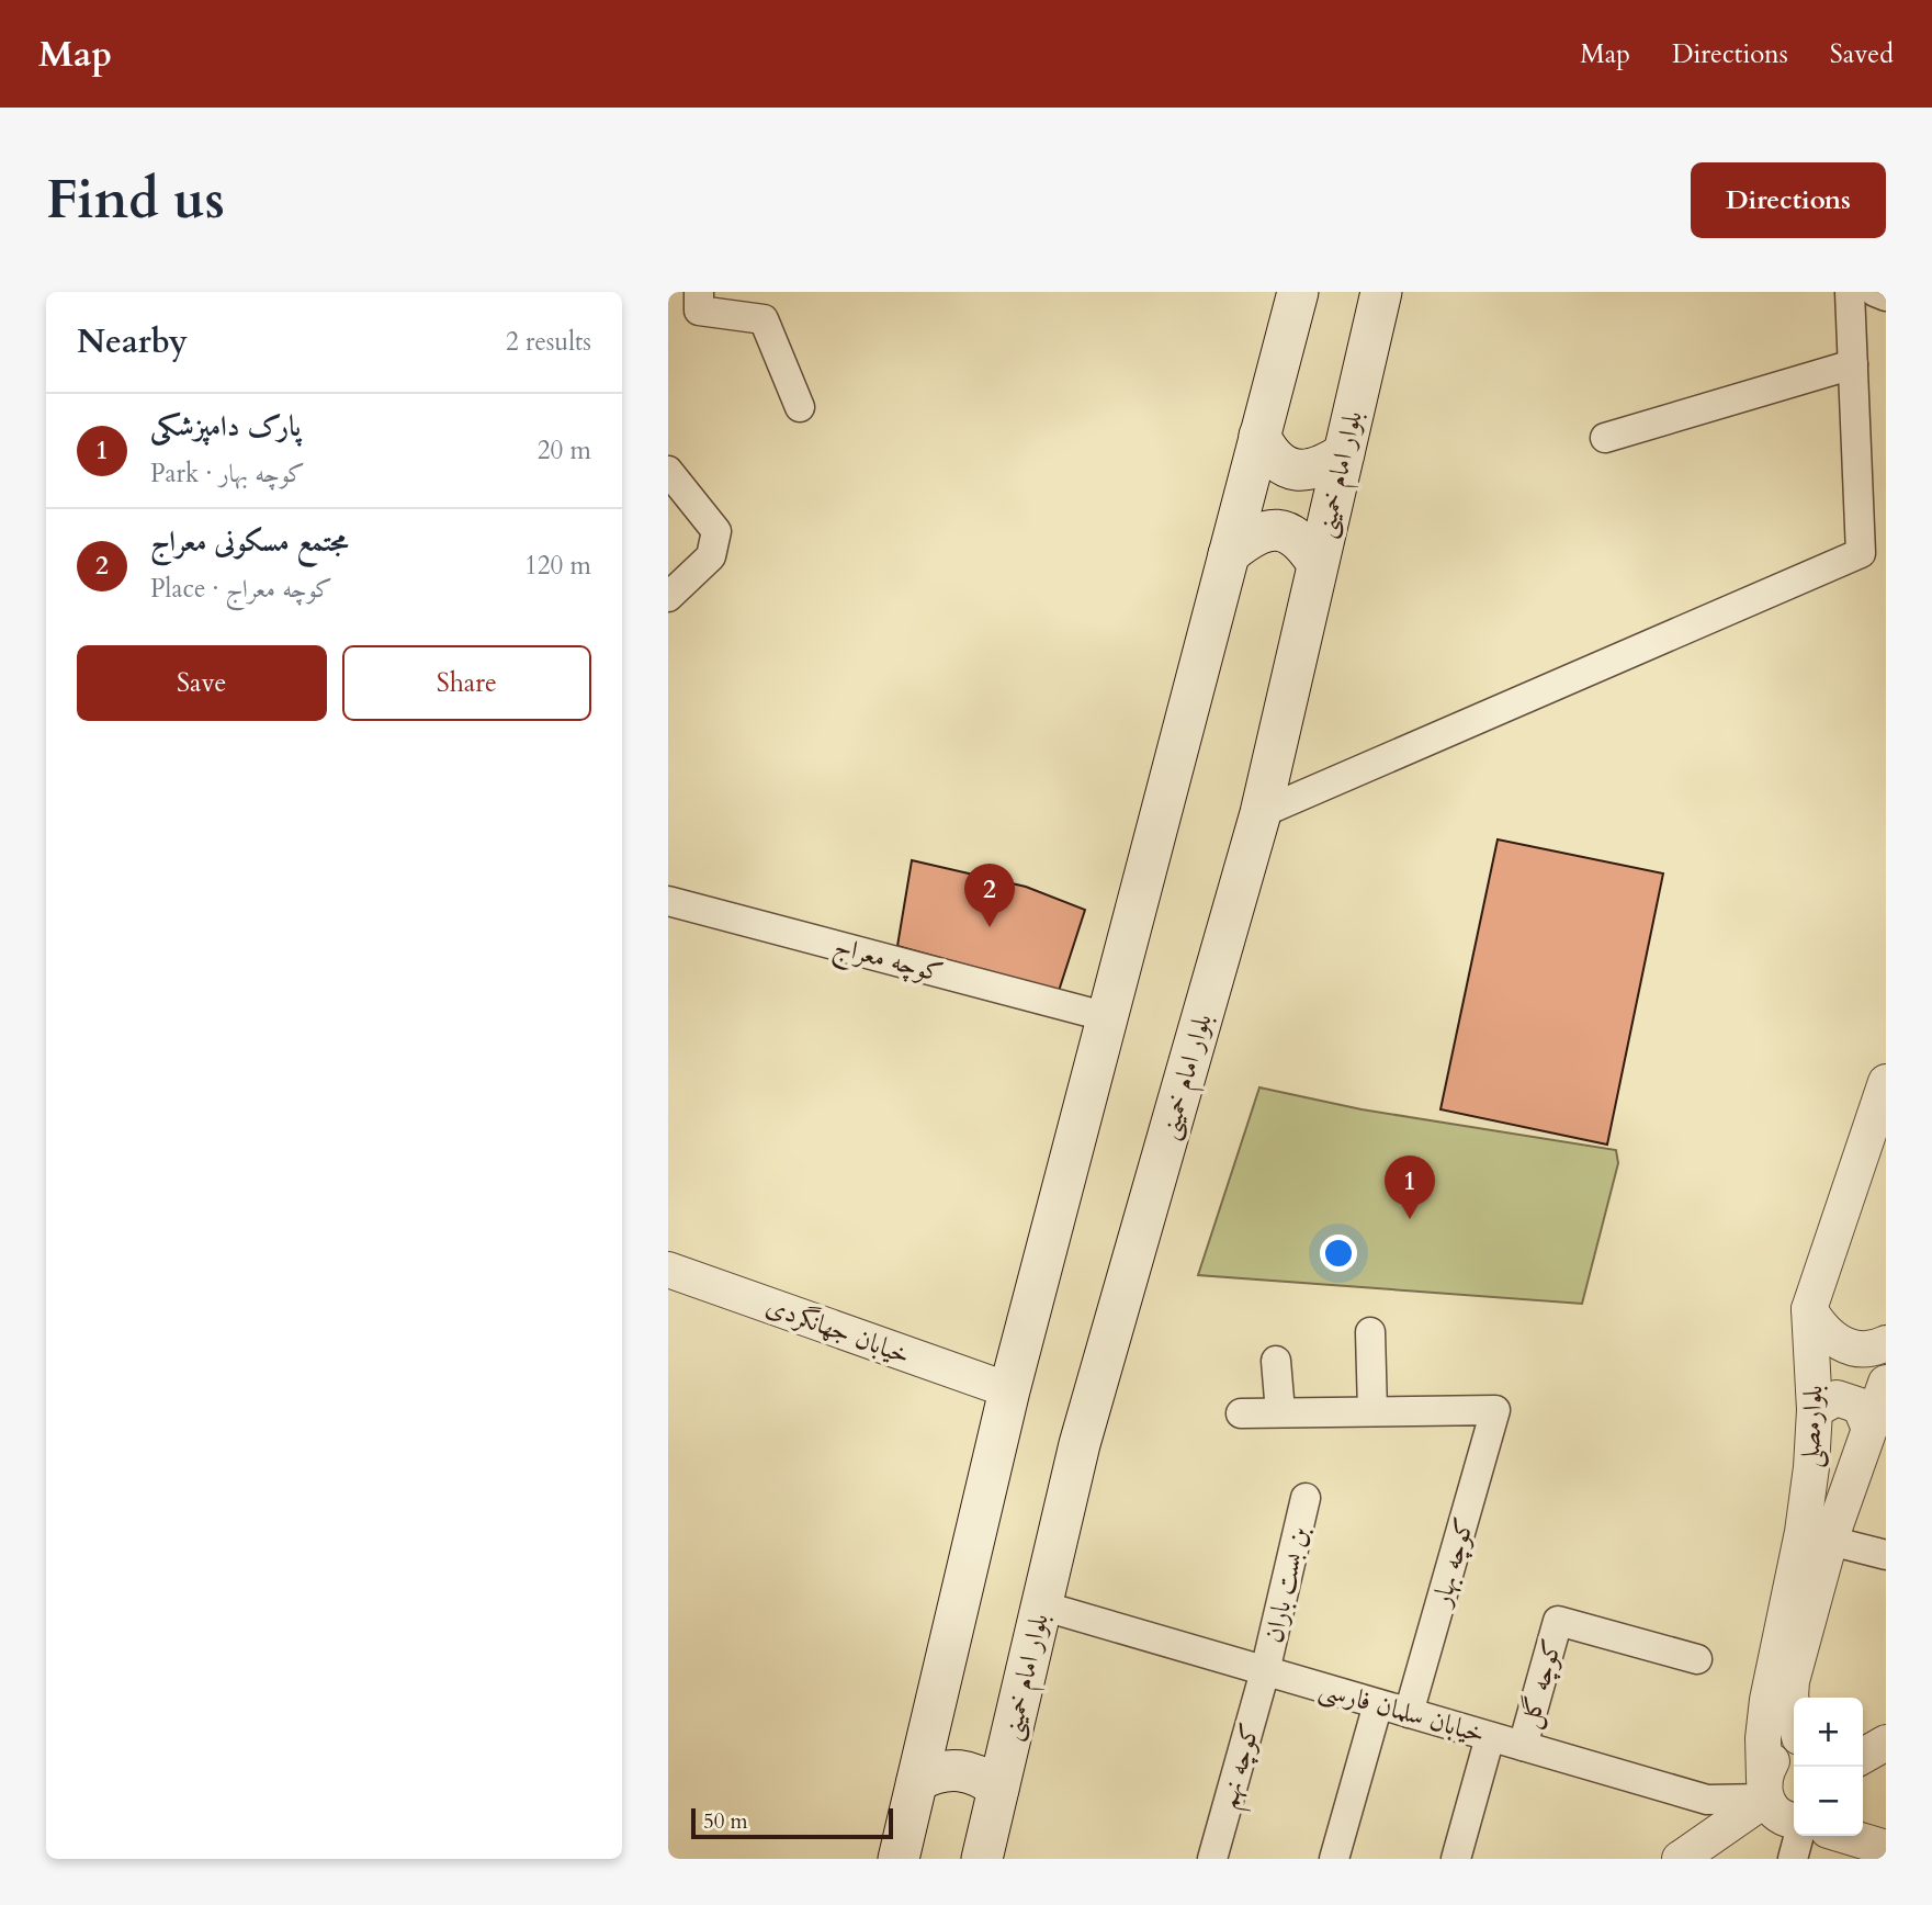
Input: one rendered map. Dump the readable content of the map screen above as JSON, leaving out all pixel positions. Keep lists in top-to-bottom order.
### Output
{
  "streets": {
    "main road": ["بلوار امام خمینی"],
    "street": [
      "کوچه معراج",
      "خیابان جهانگردی",
      "بلوارمصلی",
      "کوچه بهار",
      "بن بست باران",
      "کوچه گل",
      "خیابان سلمان فارسی",
      "کوچه نهم"
    ]
  },
  "crossings": [
    ["بلوار امام خمینی", "خیابان سلمان فارسی"],
    ["بلوارمصلی", "خیابان سلمان فارسی"],
    ["کوچه بهار", "خیابان سلمان فارسی"],
    ["بن بست باران", "خیابان سلمان فارسی"],
    ["بن بست باران", "کوچه نهم"],
    ["کوچه گل", "خیابان سلمان فارسی"],
    ["خیابان سلمان فارسی", "کوچه نهم"]
  ],
  "scale_bar": "50 m",
  "page": {
    "header": "Map",
    "nav": ["Map", "Directions", "Saved"],
    "buttons": [
      "Directions",
      ["Save", "Share"]
    ],
    "title": "Find us",
    "heading": ["Nearby", "2 results"],
    "list": [
      {
        "mark": "1",
        "name": "پارک دامپزشکی",
        "note": "Park · کوچه بهار",
        "value": "20 m"
      },
      {
        "mark": "2",
        "name": "مجتمع مسکونی معراج",
        "note": "Place · کوچه معراج",
        "value": "120 m"
      }
    ],
    "pins": ["2", "1"],
    "map_buttons": ["+", "−"],
    "scale": "50 m"
  }
}
